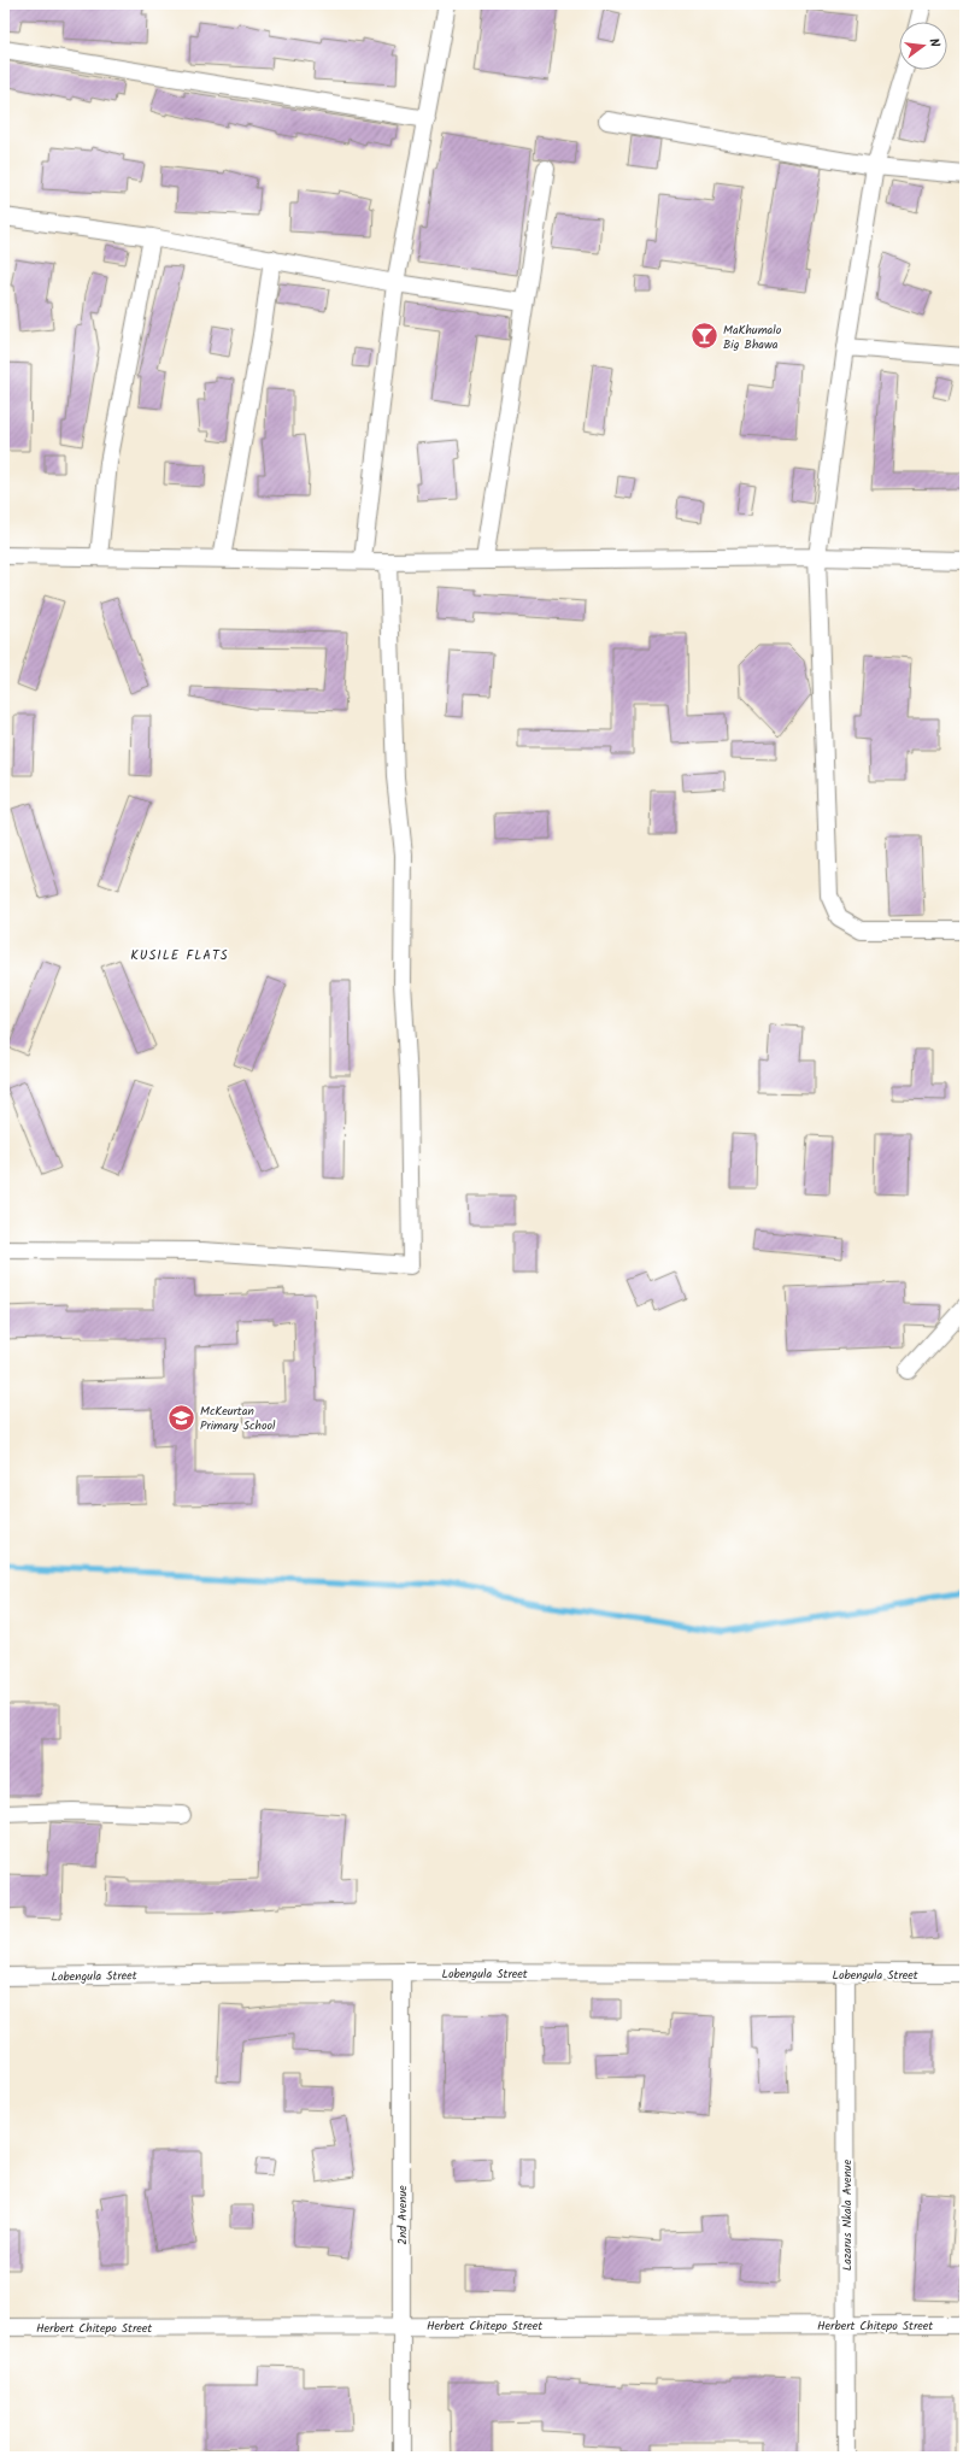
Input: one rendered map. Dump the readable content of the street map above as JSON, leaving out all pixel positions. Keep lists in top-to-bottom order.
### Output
{
  "streets": {
    "street": [
      "Lobengula Street",
      "2nd Avenue",
      "Lazarus Nkala Avenue",
      "Herbert Chitepo Street"
    ]
  },
  "crossings": [
    ["Lobengula Street", "2nd Avenue"],
    ["Lobengula Street", "Lazarus Nkala Avenue"],
    ["2nd Avenue", "Herbert Chitepo Street"],
    ["Lazarus Nkala Avenue", "Herbert Chitepo Street"]
  ],
  "districts": ["KUSILE FLATS"],
  "places": {
    "bar": ["MaKhumalo Big Bhawa"],
    "school or university": ["McKeurtan Primary School"]
  },
  "north": "right"
}
